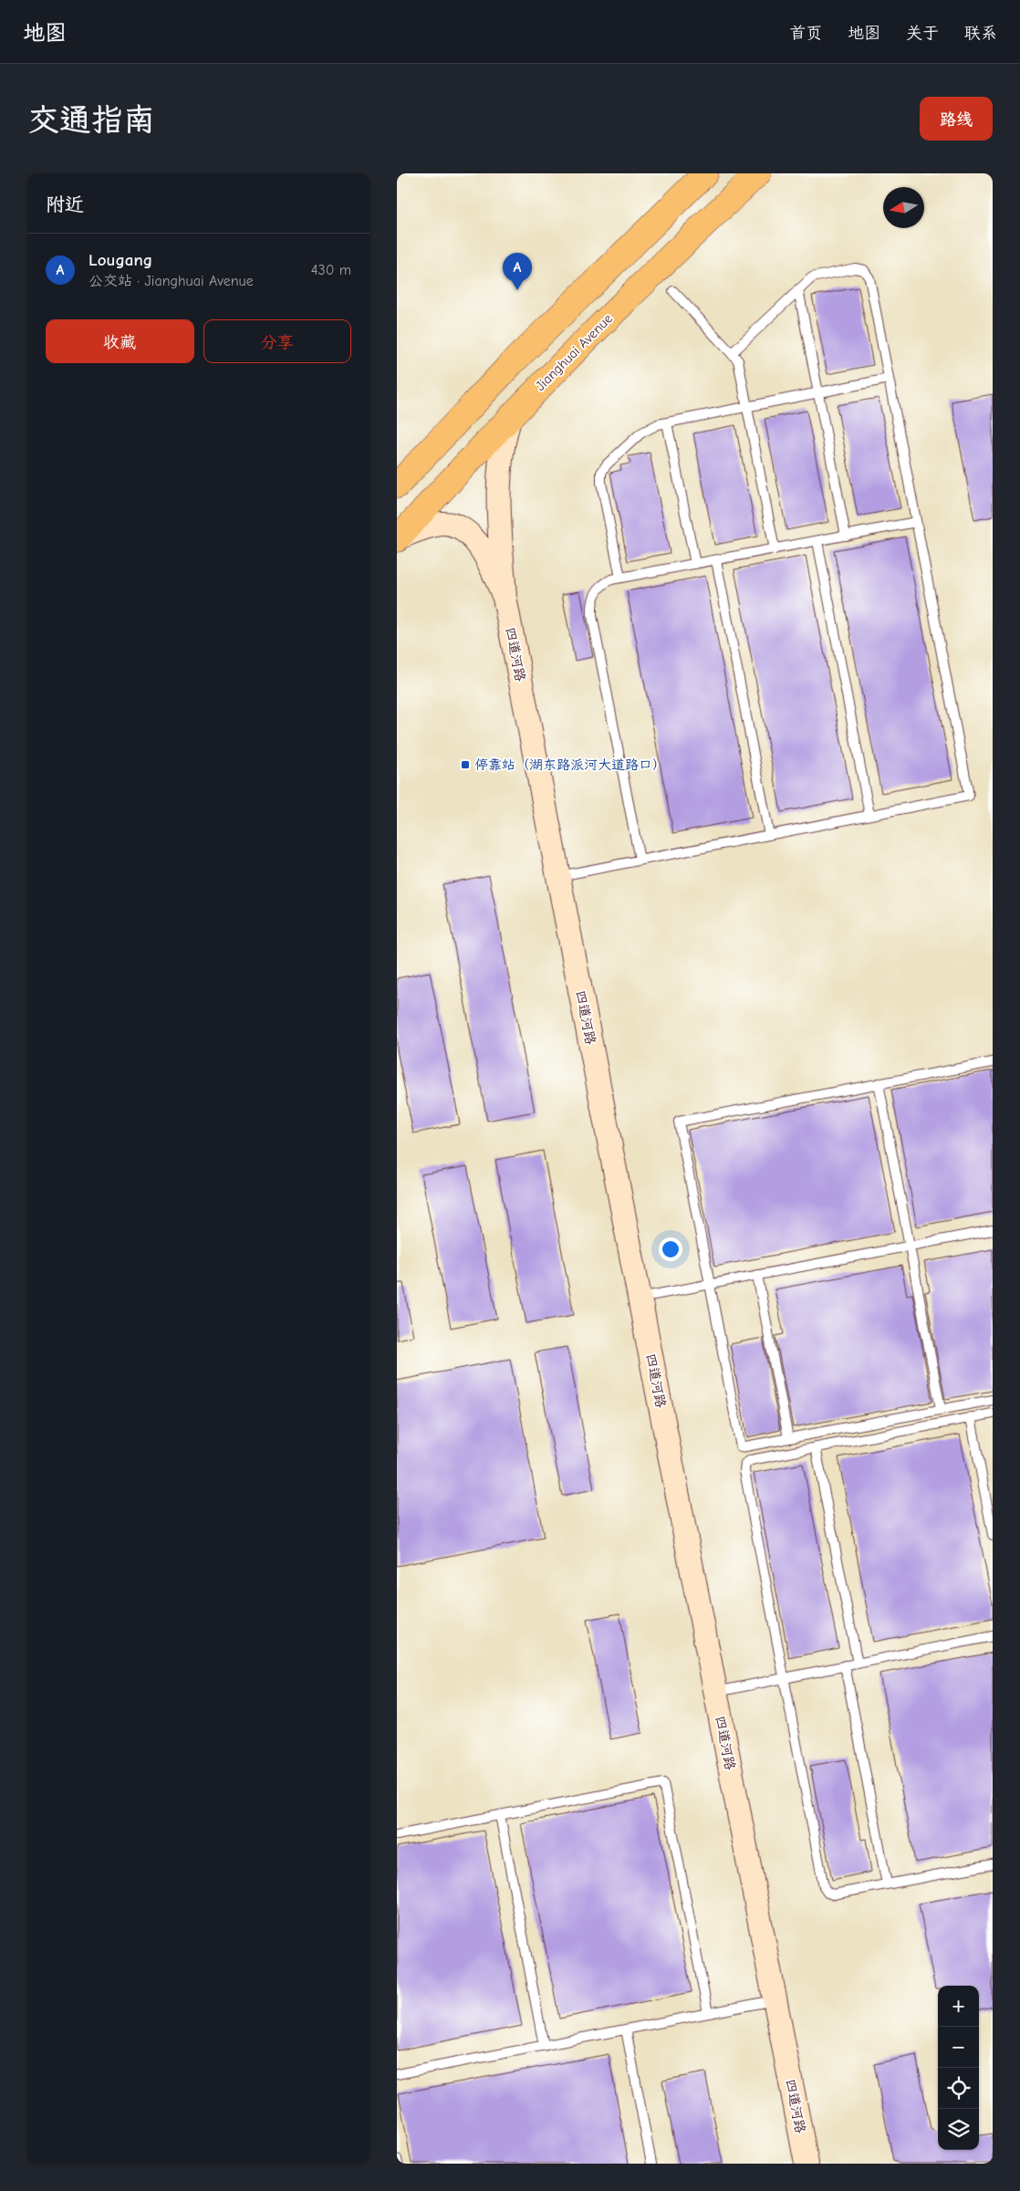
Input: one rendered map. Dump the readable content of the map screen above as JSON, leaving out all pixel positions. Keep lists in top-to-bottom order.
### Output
{
  "streets": {
    "main road": ["Jianghuai Avenue"],
    "street": ["四道河路"]
  },
  "places": {
    "transit": ["停靠站（湖东路派河大道路口）"]
  },
  "north": "left",
  "page": {
    "header": "地图",
    "nav": [
      "首页",
      "地图",
      "关于",
      "联系"
    ],
    "buttons": [
      "路线",
      ["收藏", "分享"]
    ],
    "title": "交通指南",
    "heading": "附近",
    "list": [
      {
        "mark": "A",
        "name": "Lougang",
        "note": "公交站 · Jianghuai Avenue",
        "value": "430 m"
      }
    ],
    "pins": "A",
    "map_buttons": ["+", "−"]
  }
}
